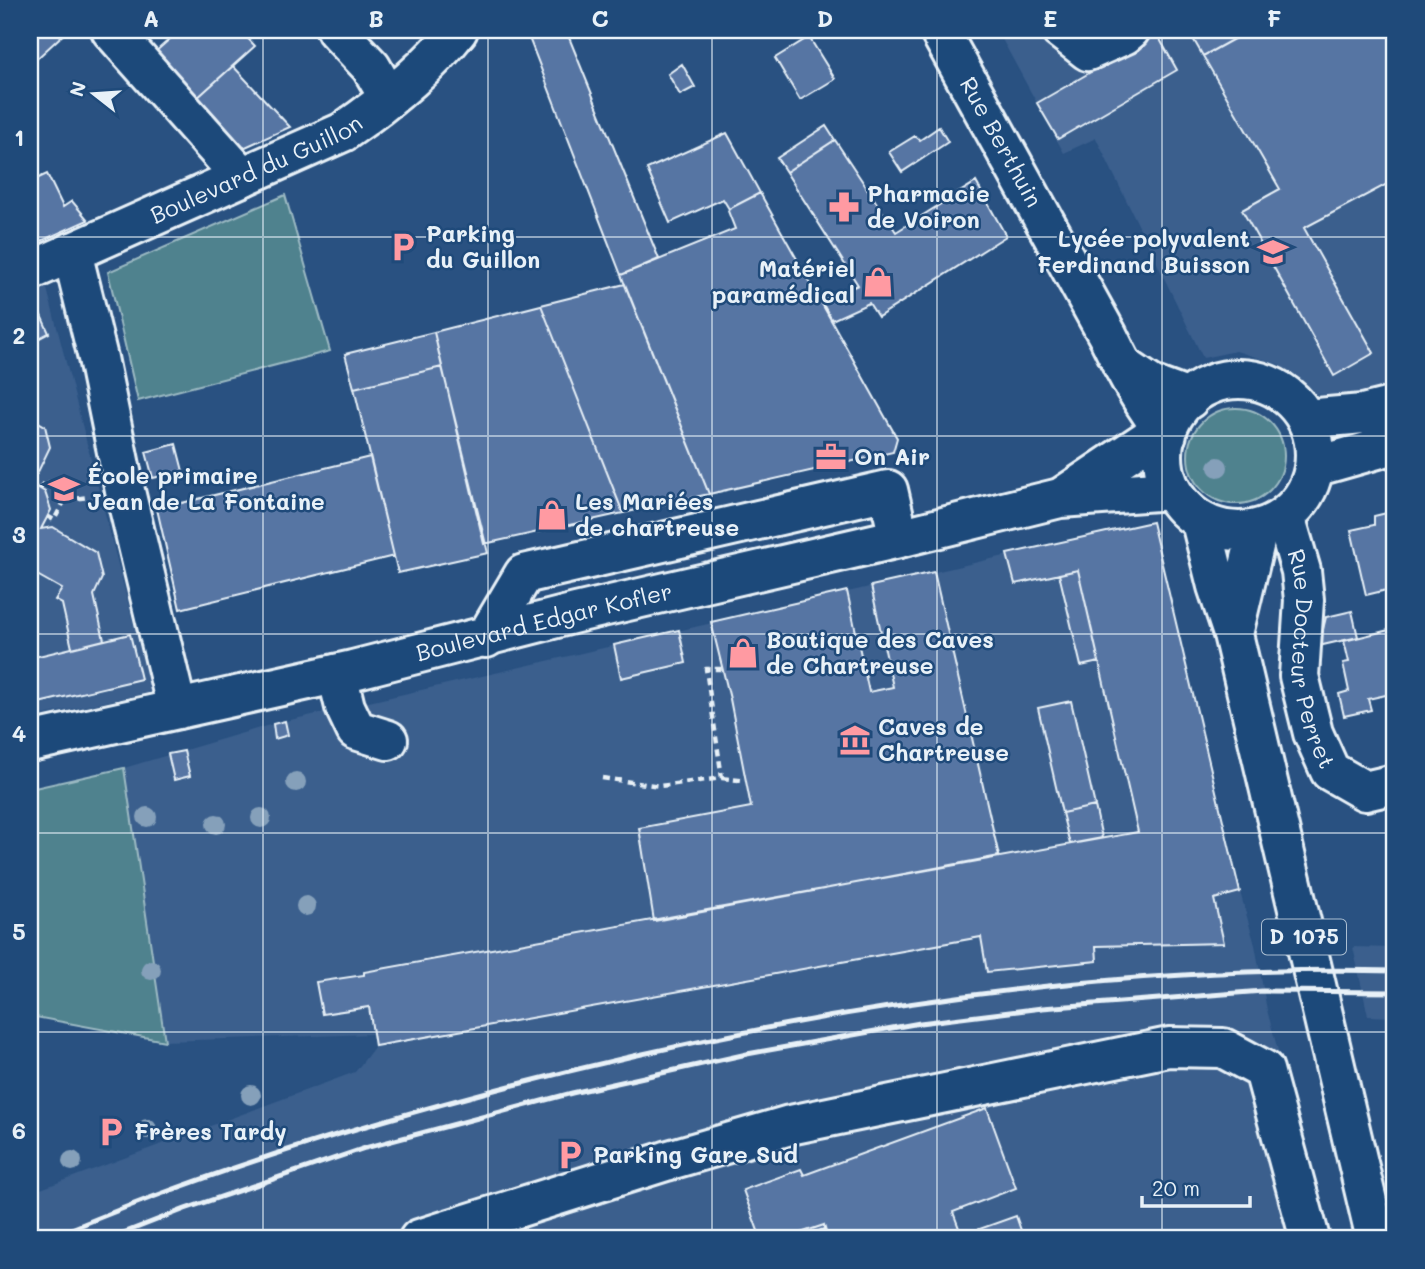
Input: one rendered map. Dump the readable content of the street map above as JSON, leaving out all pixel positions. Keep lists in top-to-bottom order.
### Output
{
  "streets": {
    "street": [
      "Rue Berthuin",
      "Boulevard du Guillon",
      "Boulevard Edgar Kofler",
      "Rue Docteur Perret",
      "D 1075"
    ]
  },
  "crossings": [
    ["Rue Berthuin", "Boulevard Edgar Kofler"],
    ["Rue Berthuin", "Rue Docteur Perret"],
    ["Rue Berthuin", "D 1075"],
    ["Boulevard Edgar Kofler", "Rue Docteur Perret"],
    ["Boulevard Edgar Kofler", "D 1075"],
    ["Rue Docteur Perret", "D 1075"]
  ],
  "places": {
    "pharmacy": ["Pharmacie de Voiron"],
    "parking": ["Parking du Guillon", "Frères Tardy", "Parking Gare Sud"],
    "school or university": ["Lycée polyvalent Ferdinand Buisson", "École primaire Jean de La Fontaine"],
    "shop": ["Matériel paramédical", "Les Mariées de chartreuse", "Boutique des Caves de Chartreuse"],
    "office": ["On Air"],
    "museum": ["Caves de Chartreuse"]
  },
  "scale_bar": "20 m",
  "north": "left",
  "grid": {
    "columns": [
      "A",
      "B",
      "C",
      "D",
      "E",
      "F"
    ],
    "rows": [
      "1",
      "2",
      "3",
      "4",
      "5",
      "6"
    ]
  }
}
